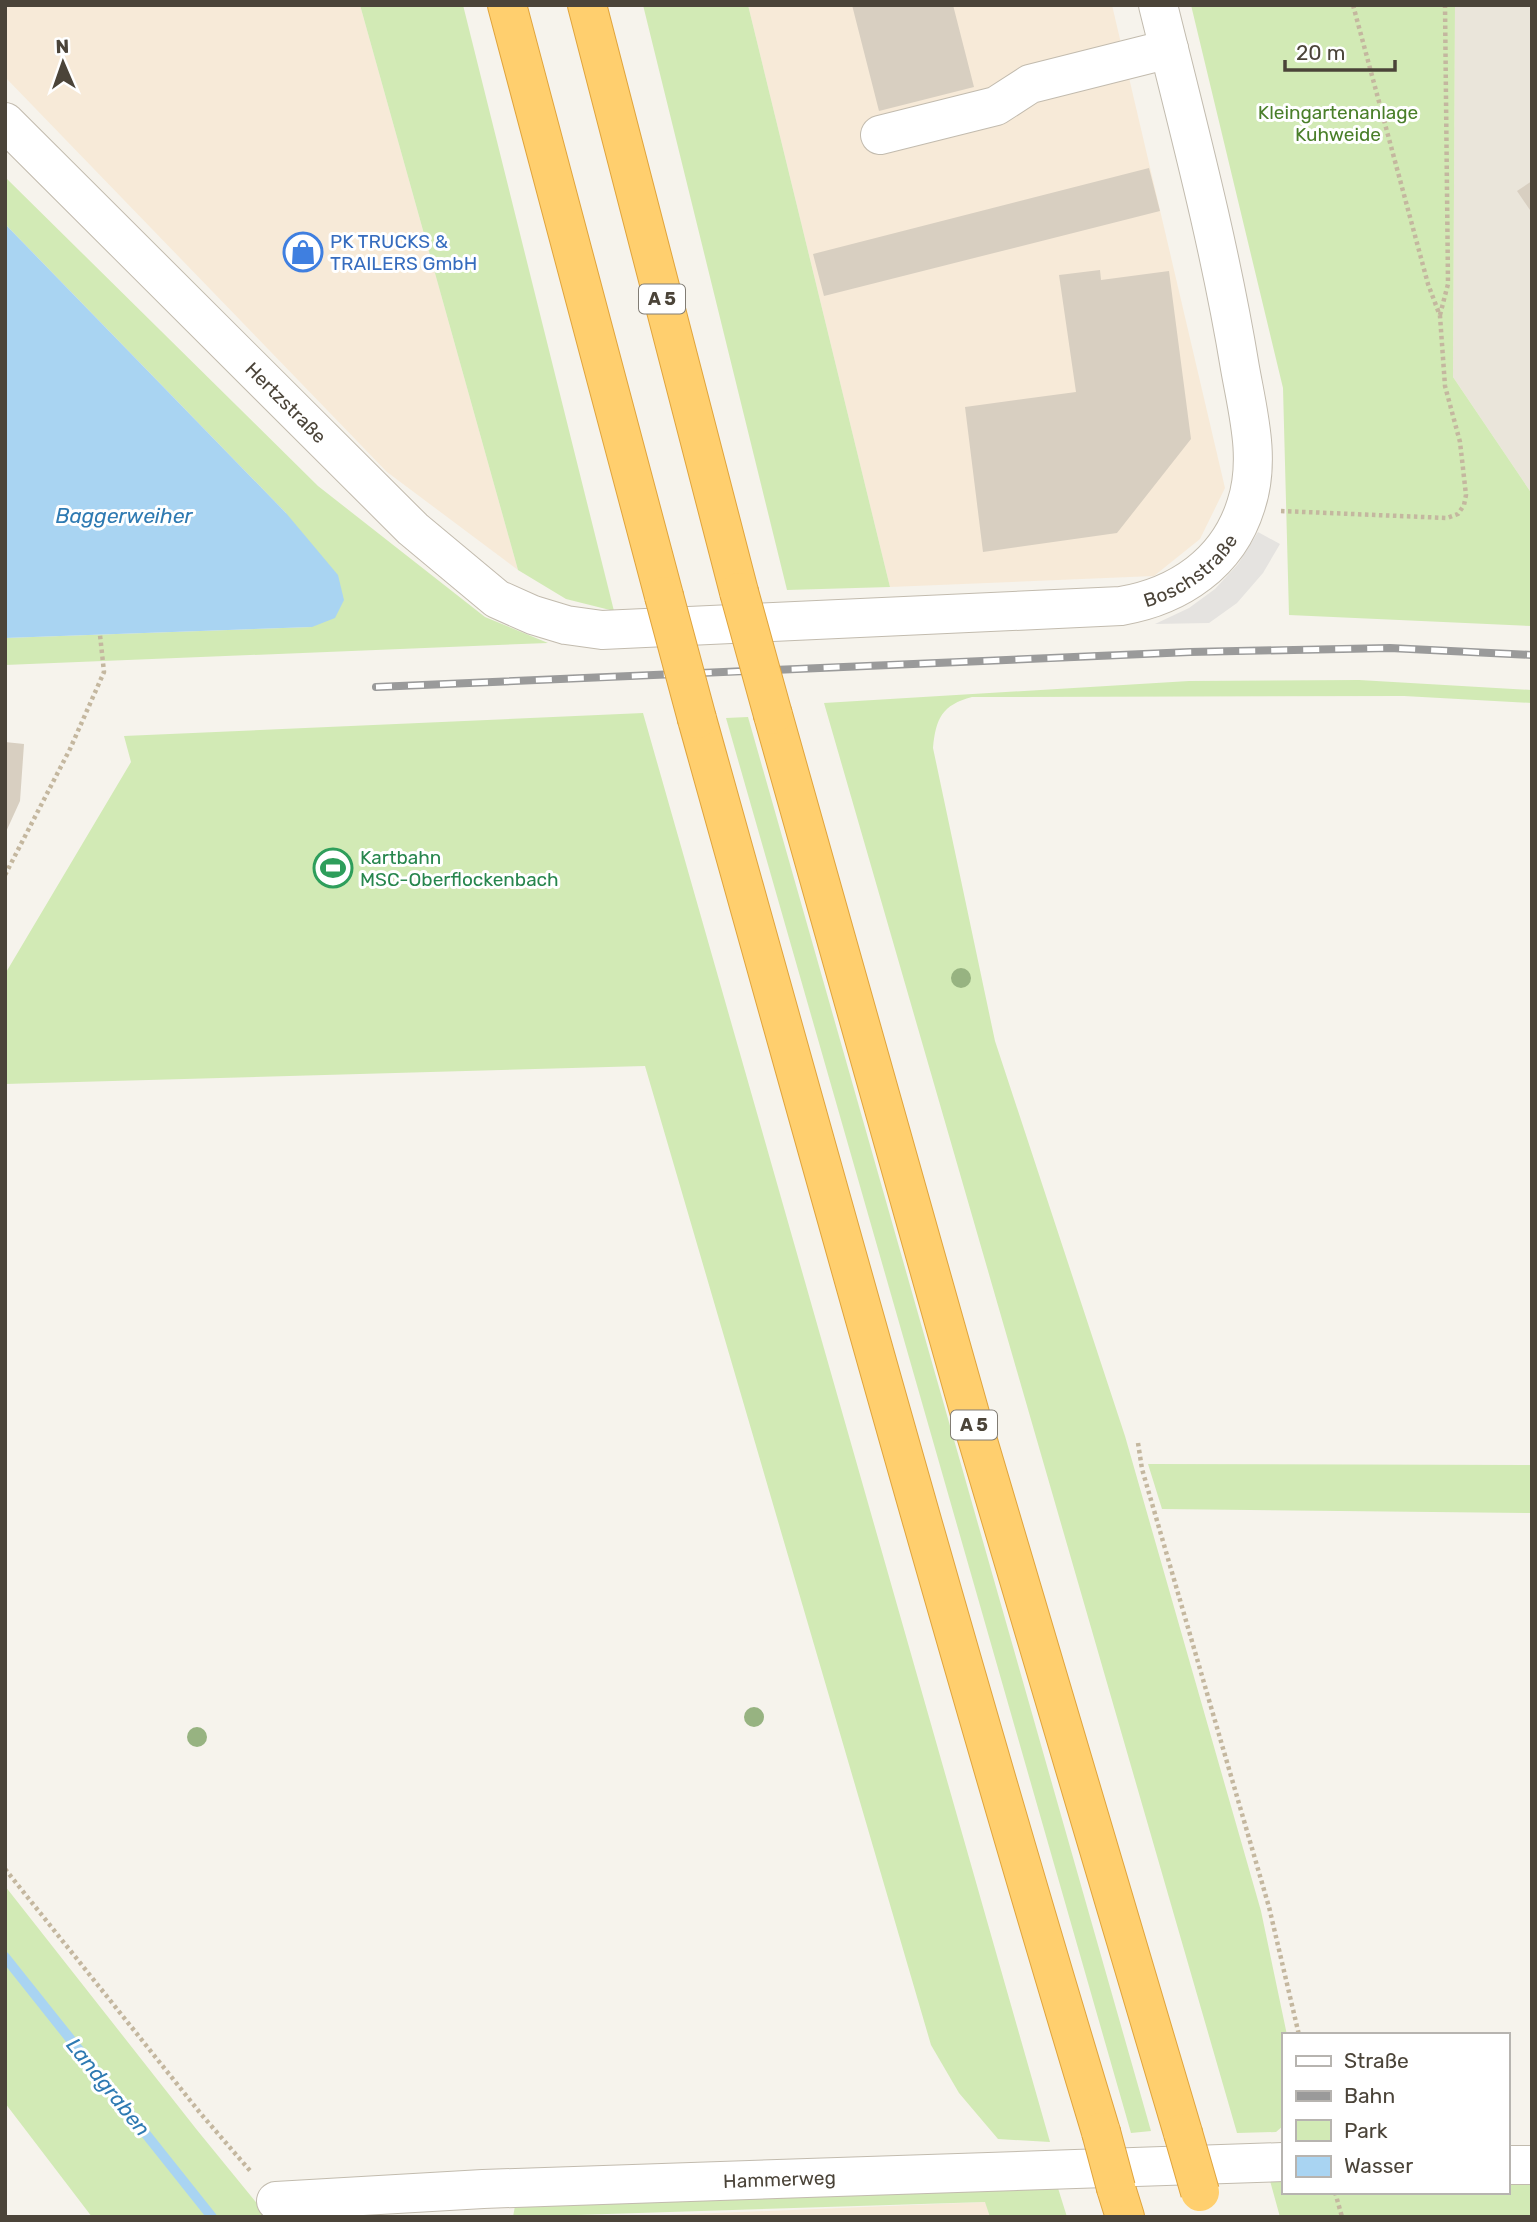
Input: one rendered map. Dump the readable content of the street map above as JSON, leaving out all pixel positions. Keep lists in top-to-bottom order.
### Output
{
  "streets": {
    "highway": ["A 5"],
    "street": ["Hertzstraße", "Boschstraße", "Hammerweg"]
  },
  "crossings": [
    ["Hertzstraße", "Boschstraße"]
  ],
  "water": ["Baggerweiher", "Landgraben"],
  "parks": ["Kleingartenanlage Kuhweide"],
  "places": {
    "shop": ["PK TRUCKS & TRAILERS GmbH"],
    "sports": ["Kartbahn MSC-Oberflockenbach"]
  },
  "legend": [
    "Straße",
    "Bahn",
    "Park",
    "Wasser"
  ],
  "scale_bar": "20 m",
  "north": "top"
}
